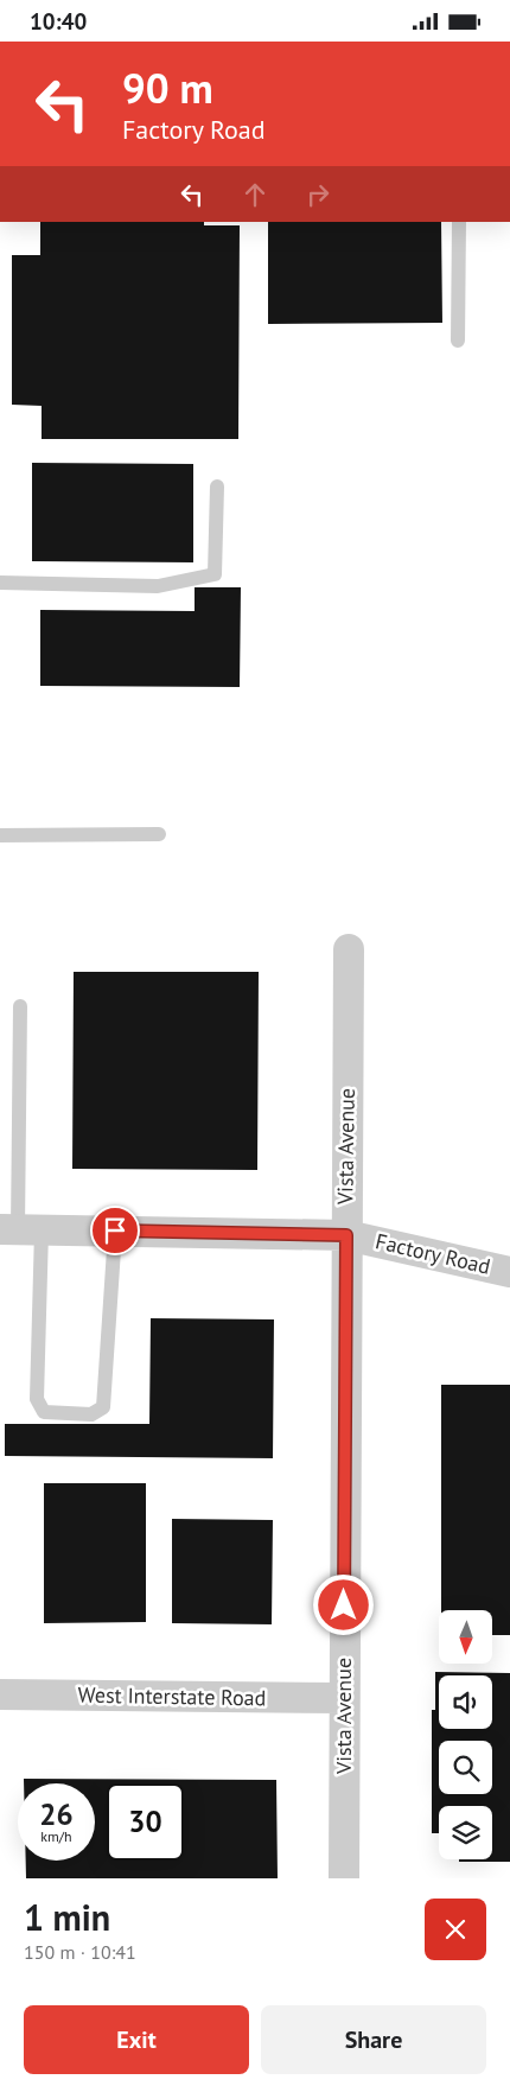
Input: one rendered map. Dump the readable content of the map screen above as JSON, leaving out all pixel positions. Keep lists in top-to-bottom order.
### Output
{
  "streets": {
    "street": ["Vista Avenue", "Factory Road", "West Interstate Road"]
  },
  "crossings": [
    ["Vista Avenue", "Factory Road"],
    ["Vista Avenue", "West Interstate Road"]
  ],
  "north": "bottom",
  "page": {
    "status": "10:40",
    "turn": ["90 m", "Factory Road"],
    "speed": "26 km/h",
    "limit": "30",
    "heading": ["1 min", "150 m · 10:41"],
    "buttons": ["Exit", "Share"]
  }
}
